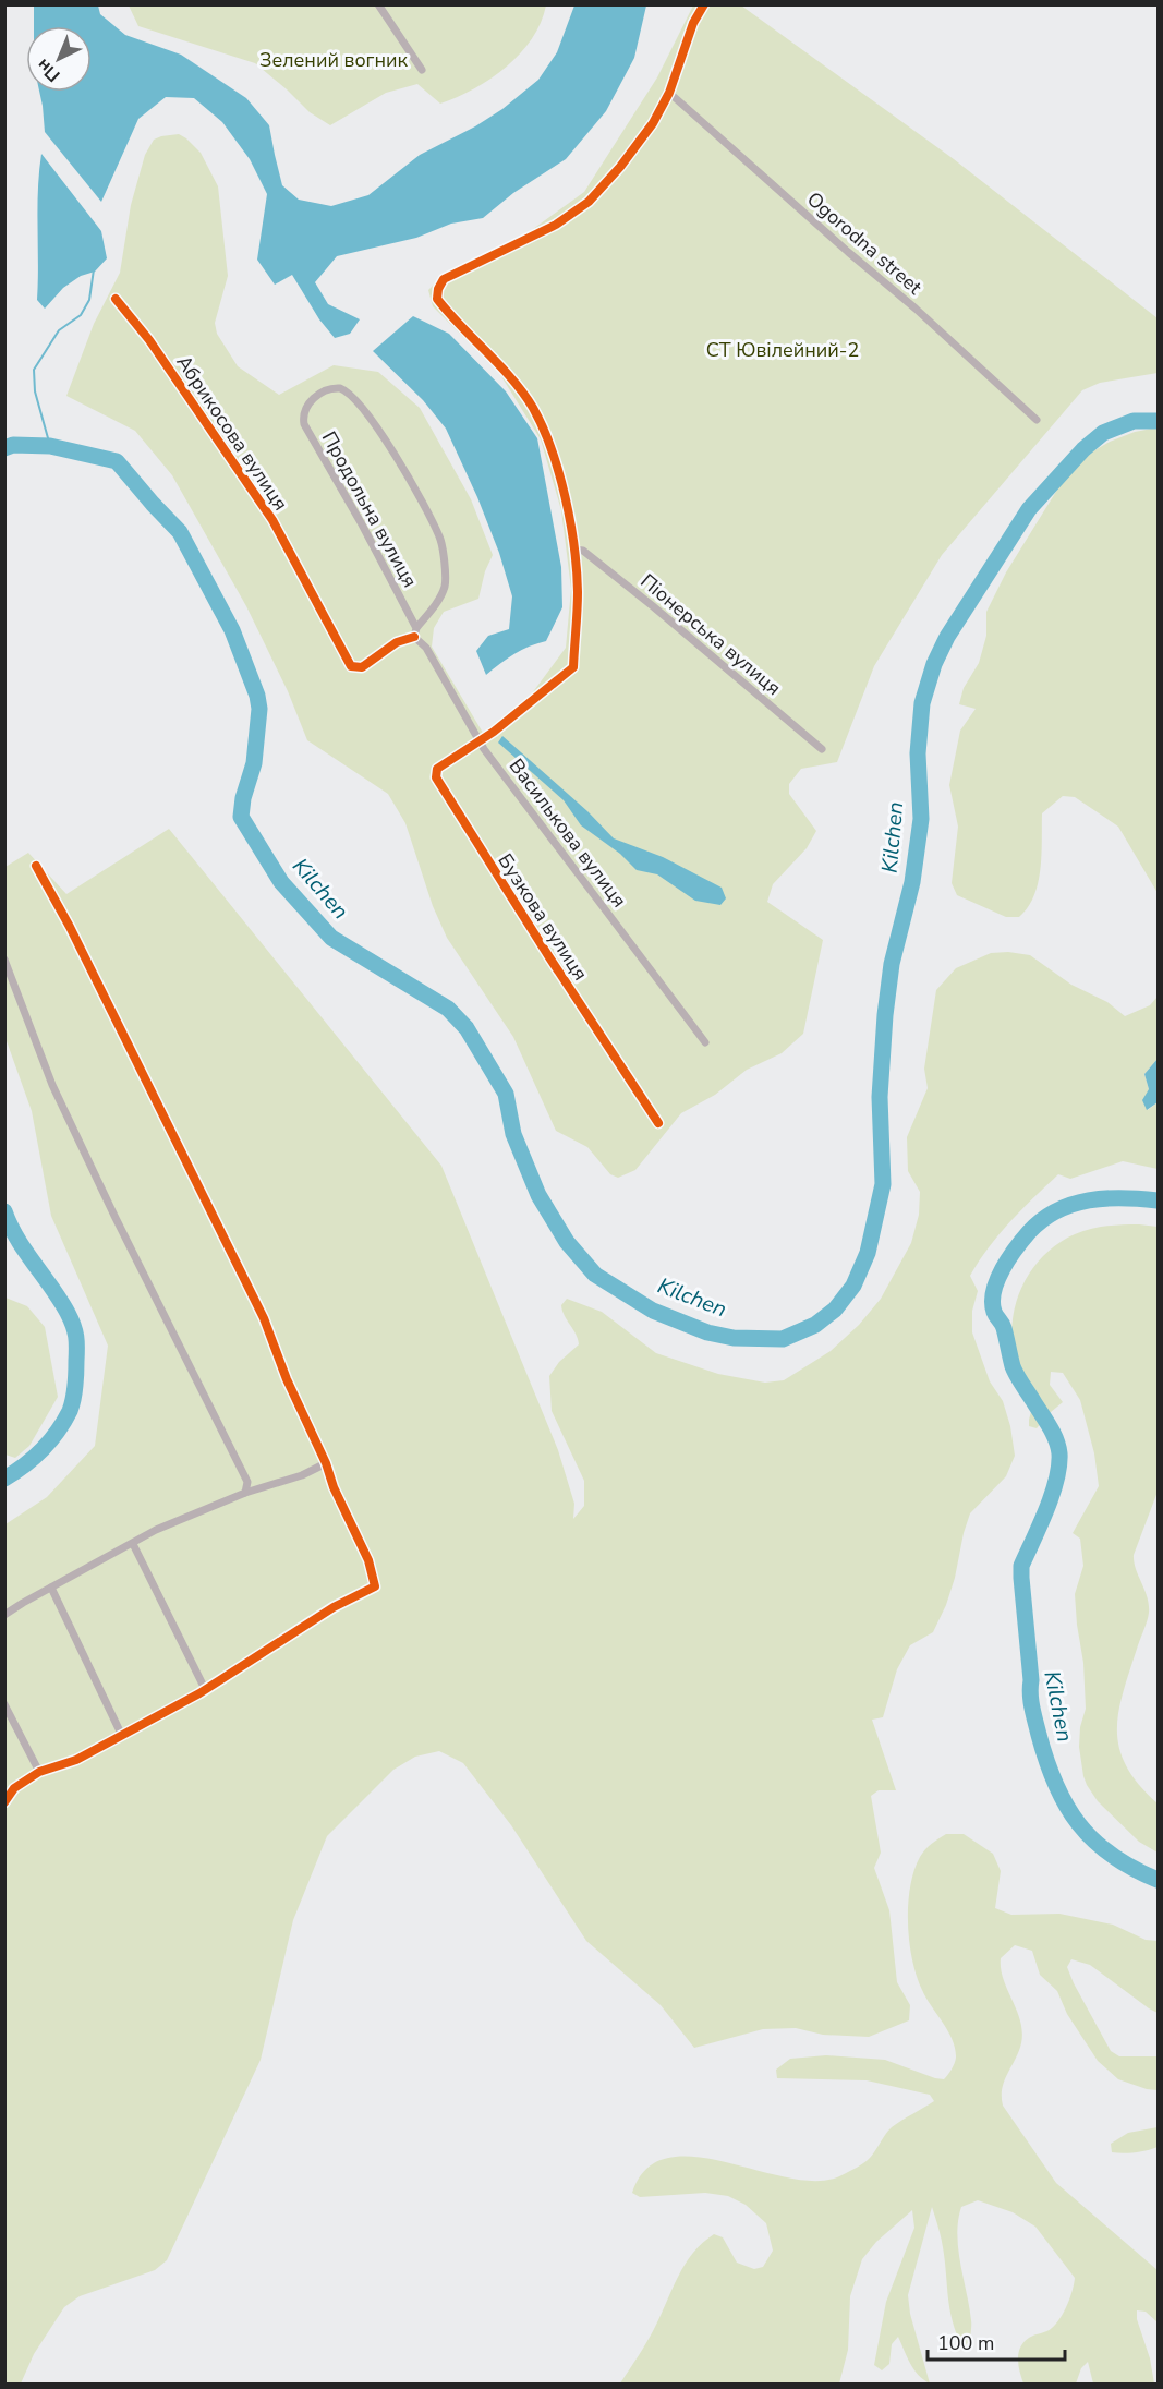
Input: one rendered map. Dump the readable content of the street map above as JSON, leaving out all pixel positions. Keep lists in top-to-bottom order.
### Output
{
  "streets": {
    "street": [
      "Ogorodna street",
      "Абрикосова вулиця",
      "Продольна вулиця",
      "Піонерська вулиця",
      "Василькова вулиця",
      "Бузкова вулиця"
    ]
  },
  "crossings": [
    ["Абрикосова вулиця", "Продольна вулиця"],
    ["Абрикосова вулиця", "Василькова вулиця"],
    ["Продольна вулиця", "Василькова вулиця"],
    ["Піонерська вулиця", "Бузкова вулиця"],
    ["Василькова вулиця", "Бузкова вулиця"]
  ],
  "water": ["Kilchen"],
  "parks": ["Зелений вогник", "СT Ювілейний-2"],
  "scale_bar": "100 m",
  "north": "bottom left"
}
